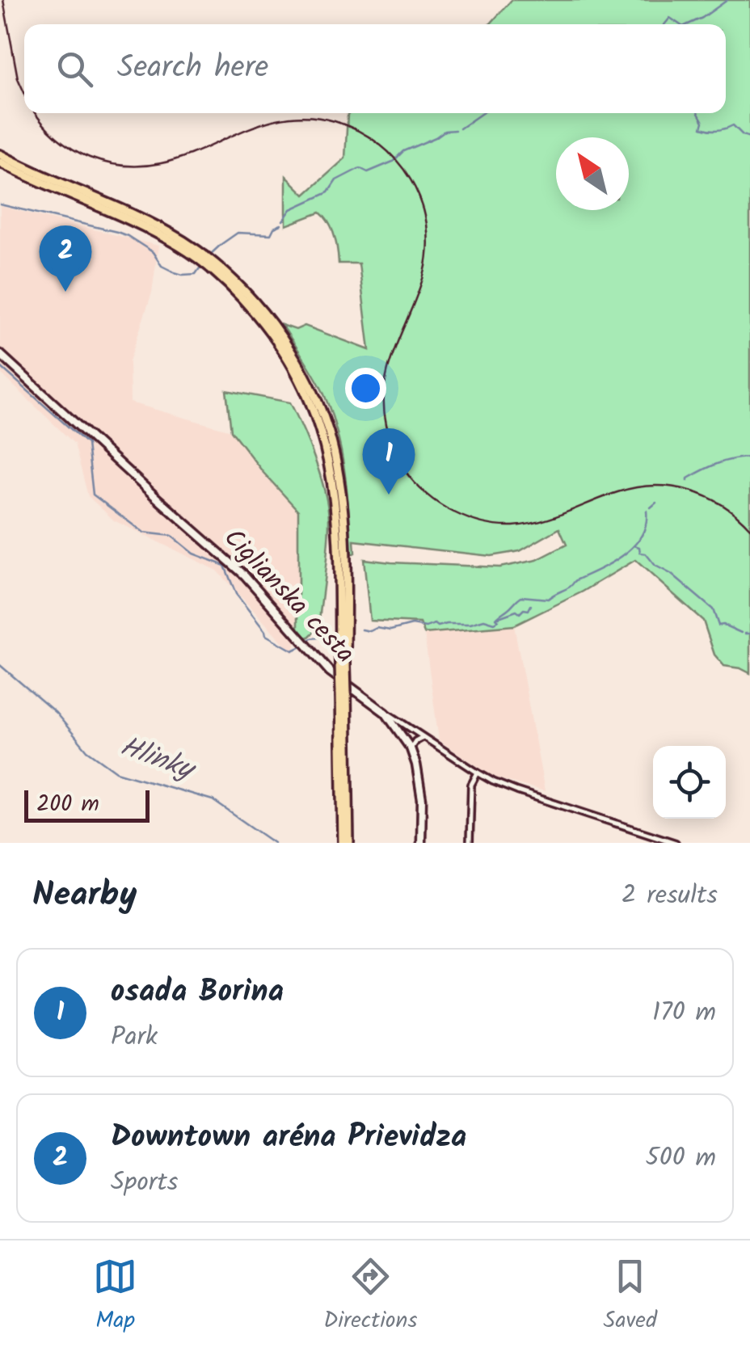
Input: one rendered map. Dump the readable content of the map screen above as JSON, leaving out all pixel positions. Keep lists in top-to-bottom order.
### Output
{
  "streets": {
    "street": ["Ciglianska cesta"]
  },
  "water": ["Hlinky"],
  "scale_bar": "200 m",
  "north": "top left",
  "page": {
    "search": "Search here",
    "pins": ["2", "1"],
    "scale": "200 m",
    "heading": ["Nearby", "2 results"],
    "list": [
      {
        "mark": "1",
        "name": "osada Borina",
        "note": "Park",
        "value": "170 m"
      },
      {
        "mark": "2",
        "name": "Downtown aréna Prievidza",
        "note": "Sports",
        "value": "500 m"
      }
    ],
    "nav": ["Map", "Directions", "Saved"]
  }
}
